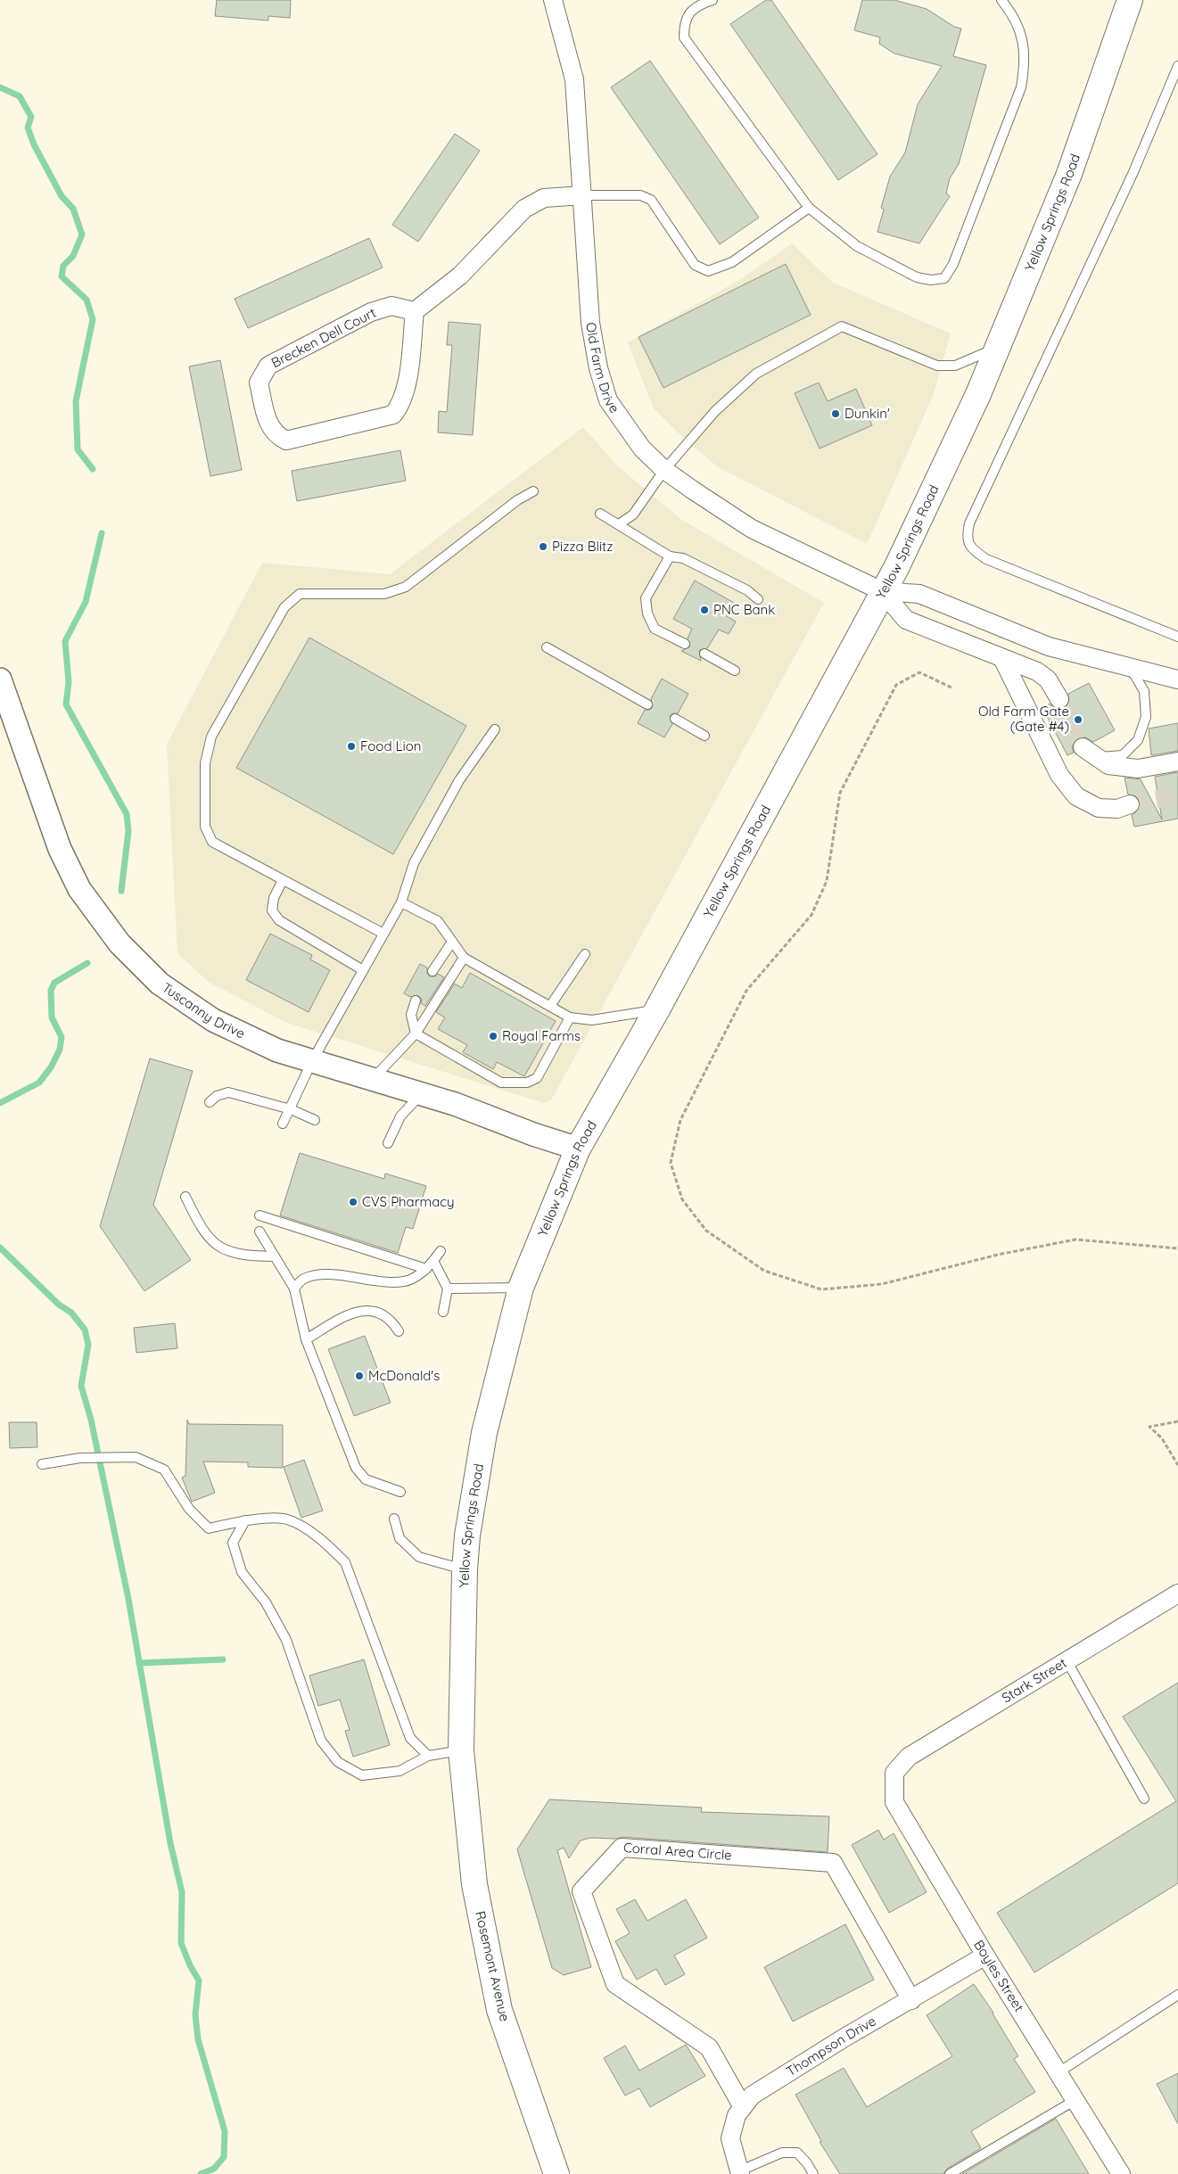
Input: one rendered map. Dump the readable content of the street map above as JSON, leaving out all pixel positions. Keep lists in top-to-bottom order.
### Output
{
  "streets": {
    "main road": ["Yellow Springs Road", "Rosemont Avenue"],
    "street": [
      "Brecken Dell Court",
      "Old Farm Drive",
      "Tuscanny Drive",
      "Stark Street",
      "Corral Area Circle",
      "Boyles Street",
      "Thompson Drive"
    ]
  },
  "crossings": [
    ["Yellow Springs Road", "Old Farm Drive"],
    ["Yellow Springs Road", "Tuscanny Drive"],
    ["Yellow Springs Road", "Rosemont Avenue"],
    ["Stark Street", "Boyles Street"],
    ["Corral Area Circle", "Thompson Drive"],
    ["Boyles Street", "Thompson Drive"]
  ],
  "places": [
    "Dunkin'",
    "Pizza Blitz",
    "PNC Bank",
    "Old Farm Gate (Gate #4)",
    "Food Lion",
    "Royal Farms",
    "CVS Pharmacy",
    "McDonald's"
  ]
}
